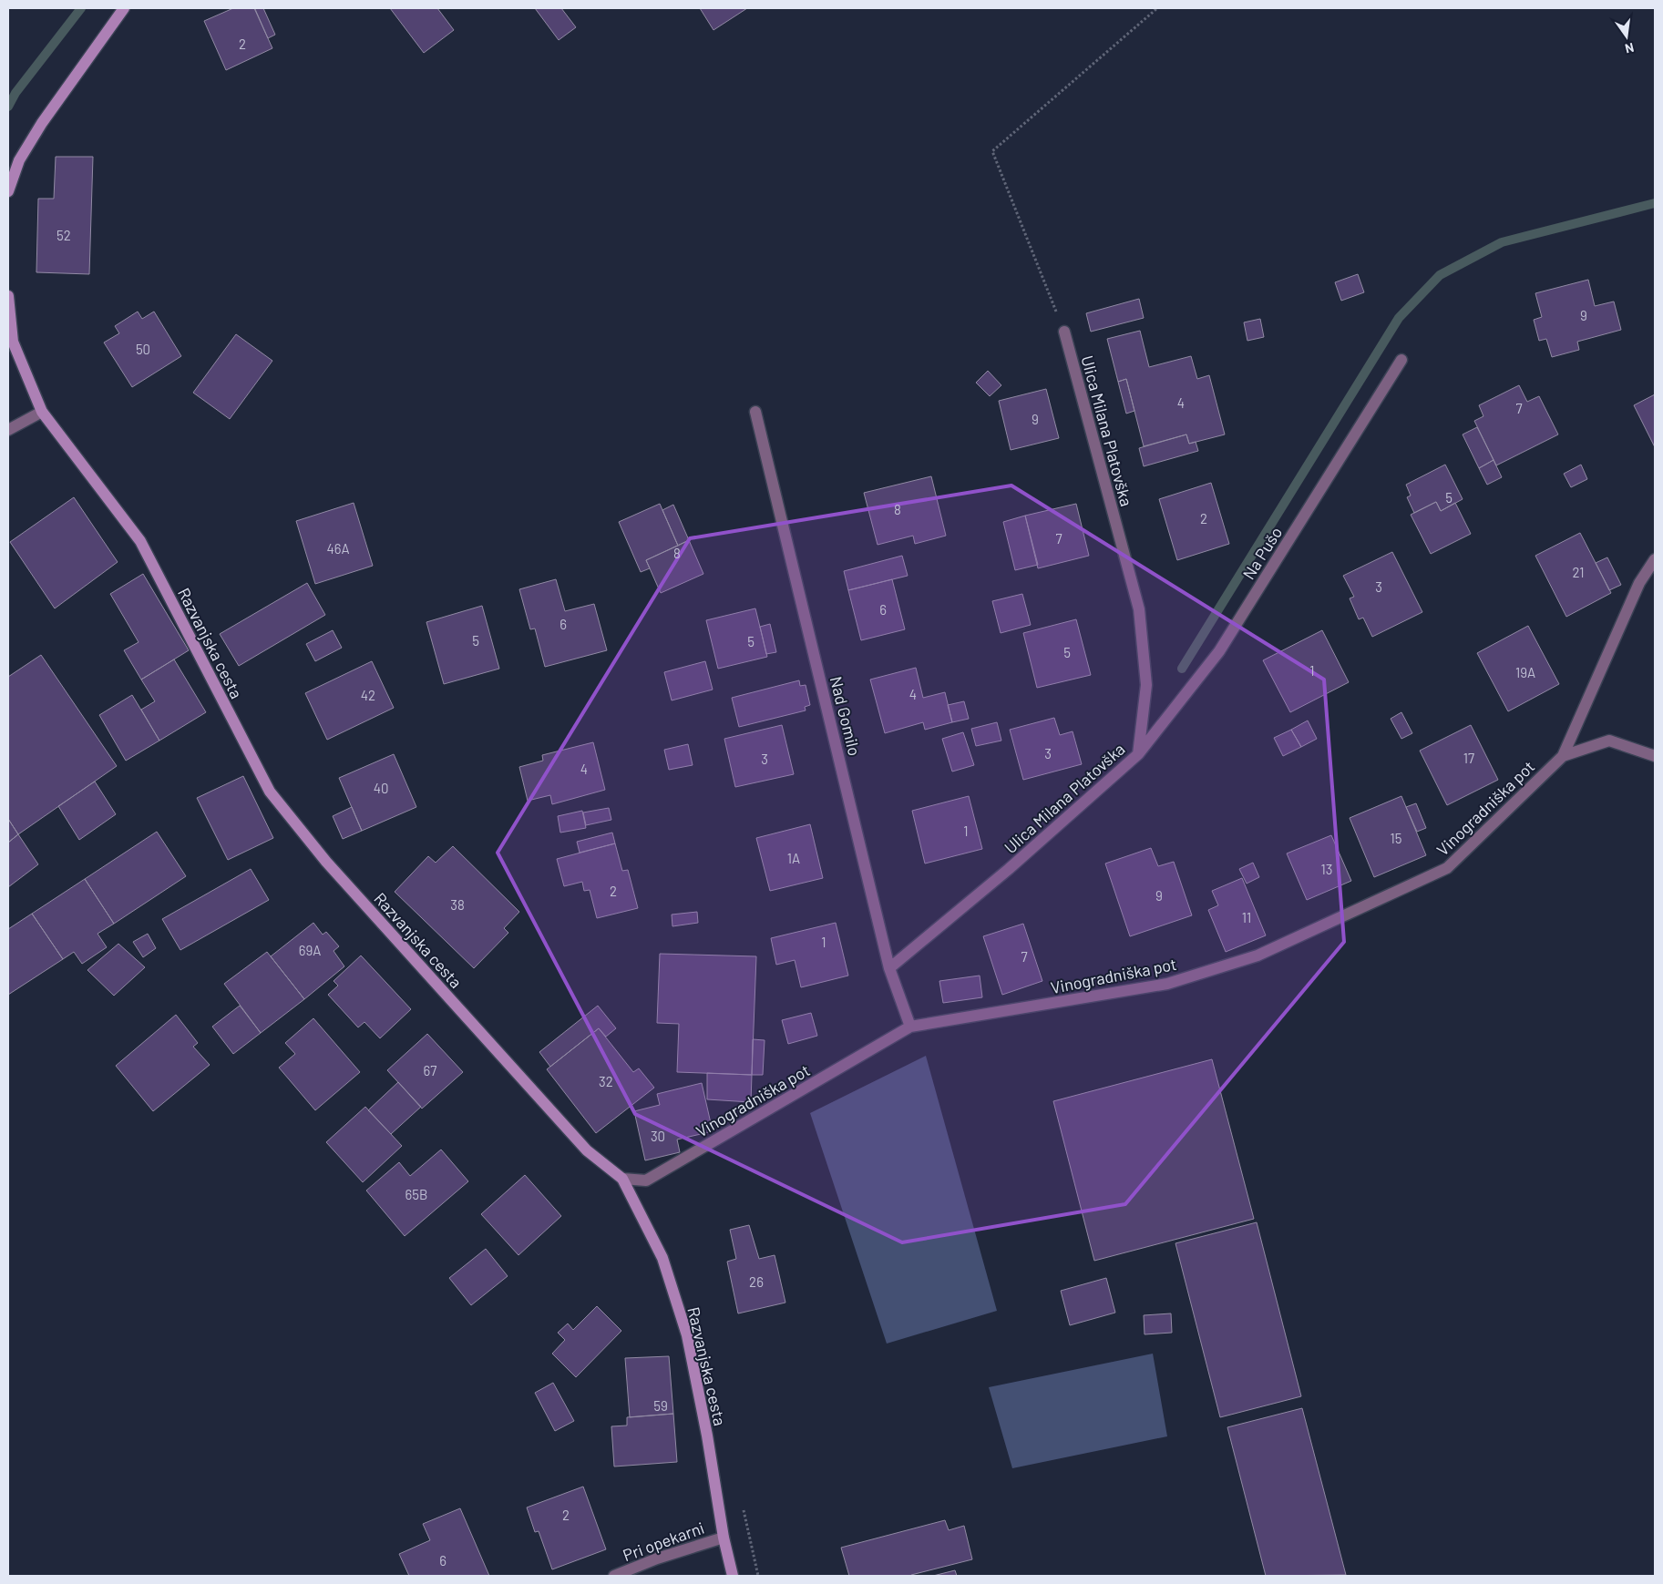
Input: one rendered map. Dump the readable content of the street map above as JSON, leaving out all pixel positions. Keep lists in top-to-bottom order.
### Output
{
  "streets": {
    "street": [
      "Ulica Milana Platovška",
      "Na Pušo",
      "Razvanjska cesta",
      "Nad Gomilo",
      "Vinogradniška pot",
      "Pri opekarni"
    ]
  },
  "crossings": [
    ["Ulica Milana Platovška", "Na Pušo"],
    ["Ulica Milana Platovška", "Nad Gomilo"],
    ["Razvanjska cesta", "Vinogradniška pot"],
    ["Razvanjska cesta", "Pri opekarni"],
    ["Nad Gomilo", "Vinogradniška pot"]
  ],
  "house_numbers": [
    "2",
    "52",
    "9",
    "50",
    "4",
    "7",
    "9",
    "5",
    "8",
    "2",
    "7",
    "46A",
    "8",
    "21",
    "3",
    "6",
    "6",
    "5",
    "5",
    "5",
    "1",
    "19A",
    "4",
    "42",
    "3",
    "17",
    "3",
    "4",
    "40",
    "1",
    "15",
    "1A",
    "13",
    "2",
    "9",
    "38",
    "11",
    "1",
    "69A",
    "7",
    "67",
    "32",
    "30",
    "65B",
    "26",
    "59",
    "2",
    "6"
  ],
  "north": "bottom"
}
